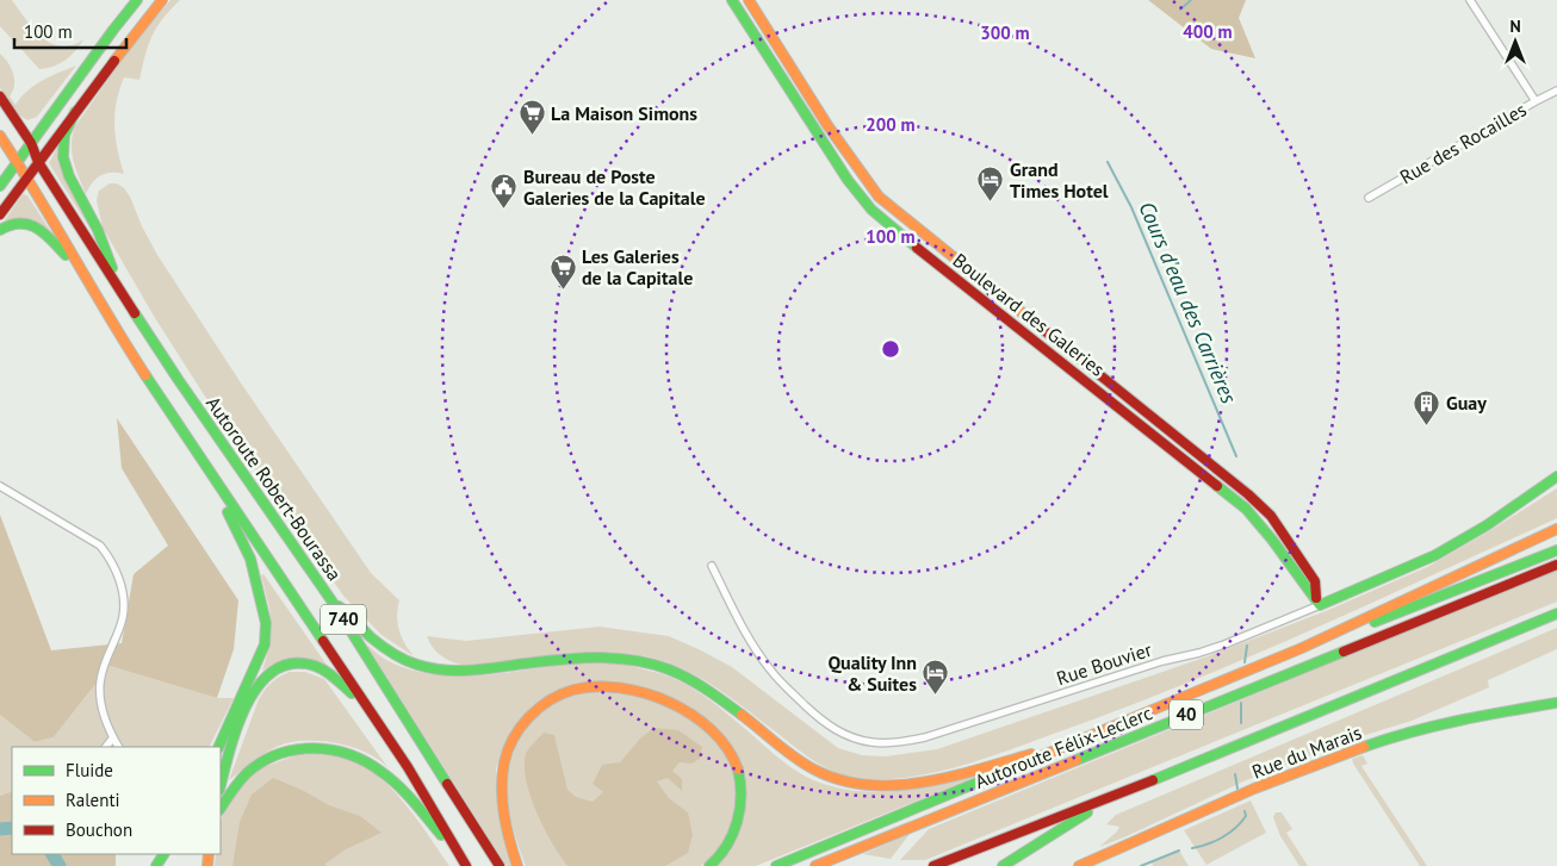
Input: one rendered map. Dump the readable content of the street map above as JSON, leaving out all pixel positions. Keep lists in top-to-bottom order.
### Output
{
  "streets": {
    "main road": [
      "Boulevard des Galeries",
      "Autoroute Robert-Bourassa",
      "740",
      "Rue Bouvier",
      "40",
      "Autoroute Félix-Leclerc",
      "Rue du Marais"
    ],
    "street": ["Rue des Rocailles"]
  },
  "crossings": [
    ["Boulevard des Galeries", "Rue Bouvier"]
  ],
  "water": ["Cours d'eau des Carrières"],
  "places": {
    "supermarket": ["La Maison Simons", "Les Galeries de la Capitale"],
    "hotel": ["Grand Times Hotel", "Quality Inn & Suites"],
    "public building": ["Bureau de Poste Galeries de la Capitale"],
    "building": ["Guay"]
  },
  "legend": ["Fluide", "Ralenti", "Bouchon"],
  "scale_bar": "100 m",
  "north": "top",
  "rings": [
    "400 m",
    "300 m",
    "200 m",
    "100 m"
  ]
}
